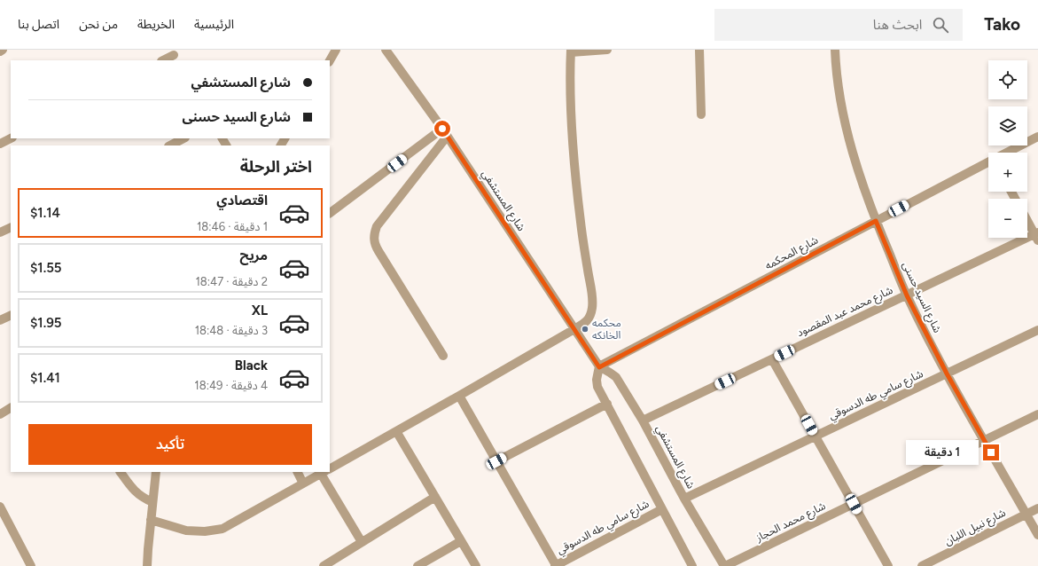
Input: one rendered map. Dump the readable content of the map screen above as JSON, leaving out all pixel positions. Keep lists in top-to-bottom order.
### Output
{
  "streets": {
    "street": [
      "شارع المستشفي",
      "شارع المحكمه",
      "شارع السيد حسنى",
      "شارع محمد عبد المقصود",
      "شارع سامي طه الدسوقي",
      "شارع محمد الحجاز",
      "شارع نبيل اللبان"
    ]
  },
  "crossings": [
    ["شارع المستشفي", "شارع المحكمه"],
    ["شارع المستشفي", "شارع محمد عبد المقصود"],
    ["شارع المستشفي", "شارع سامي طه الدسوقي"],
    ["شارع المستشفي", "شارع محمد الحجاز"],
    ["شارع المحكمه", "شارع السيد حسنى"],
    ["شارع السيد حسنى", "شارع محمد عبد المقصود"],
    ["شارع السيد حسنى", "شارع سامي طه الدسوقي"],
    ["شارع السيد حسنى", "شارع محمد الحجاز"],
    ["شارع السيد حسنى", "شارع نبيل اللبان"]
  ],
  "places": ["محكمه الخانكه"],
  "page": {
    "header": "Tako",
    "search": "ابحث هنا",
    "nav": [
      "الرئيسية",
      "الخريطة",
      "من نحن",
      "اتصل بنا"
    ],
    "map_buttons": ["+", "−"],
    "banner": ["شارع المستشفي", "شارع السيد حسنى"],
    "heading": "اختر الرحلة",
    "list": [
      {
        "name": "اقتصادي",
        "note": "1 دقيقة · 18:46",
        "value": "$1.14"
      },
      {
        "name": "مريح",
        "note": "2 دقيقة · 18:47",
        "value": "$1.55"
      },
      {
        "name": "XL",
        "note": "3 دقيقة · 18:48",
        "value": "$1.95"
      },
      {
        "name": "Black",
        "note": "4 دقيقة · 18:49",
        "value": "$1.41"
      }
    ],
    "buttons": "تأكيد",
    "bubble": "1 دقيقة"
  }
}
